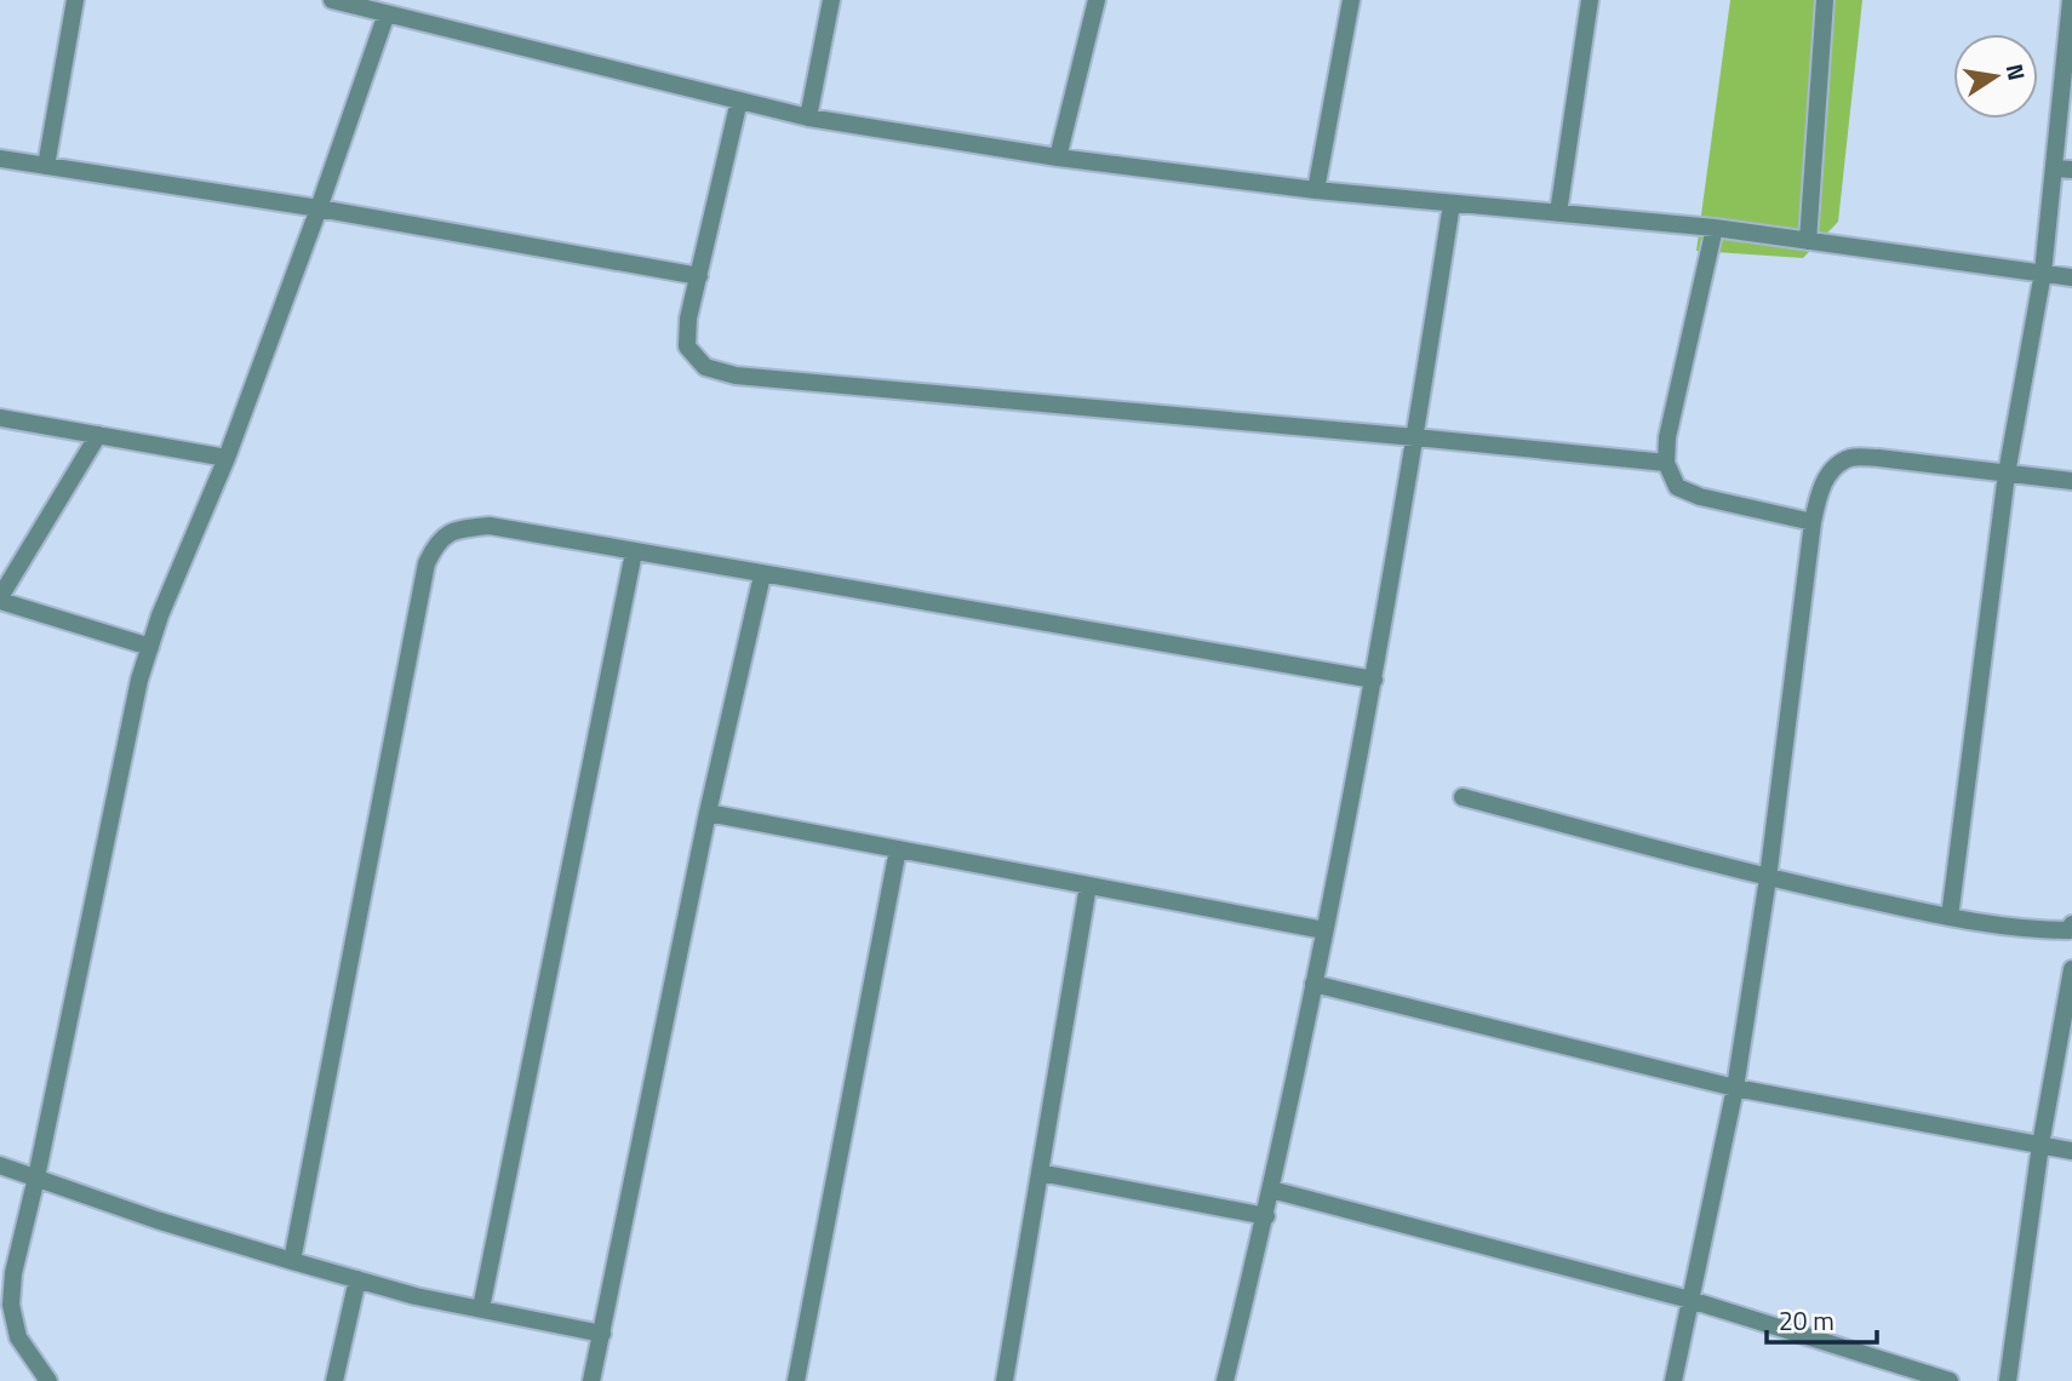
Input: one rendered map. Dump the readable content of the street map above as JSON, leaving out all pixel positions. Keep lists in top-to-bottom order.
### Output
{
  "scale_bar": "20 m",
  "north": "right"
}
